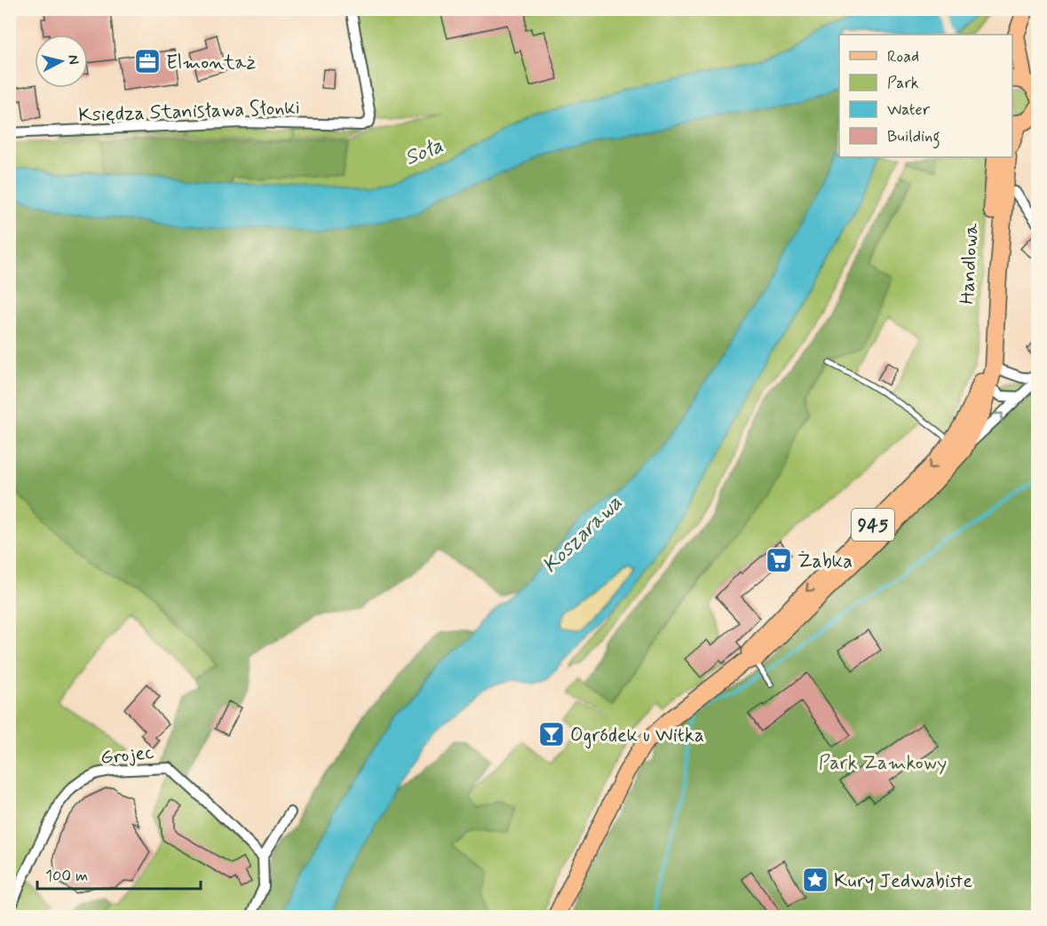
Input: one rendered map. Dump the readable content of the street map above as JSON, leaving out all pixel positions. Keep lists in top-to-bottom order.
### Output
{
  "streets": {
    "main road": ["Handlowa", "945"],
    "street": ["Księdza Stanisława Słonki", "Grojec"]
  },
  "crossings": [
    ["Handlowa", "945"]
  ],
  "water": ["Soła", "Koszarawa"],
  "parks": ["Park Zamkowy"],
  "places": {
    "office": ["Elmontaż"],
    "supermarket": ["Żabka"],
    "bar": ["Ogródek u Witka"],
    "place": ["Kury Jedwabiste"]
  },
  "legend": [
    "Road",
    "Park",
    "Water",
    "Building"
  ],
  "scale_bar": "100 m",
  "north": "right"
}
